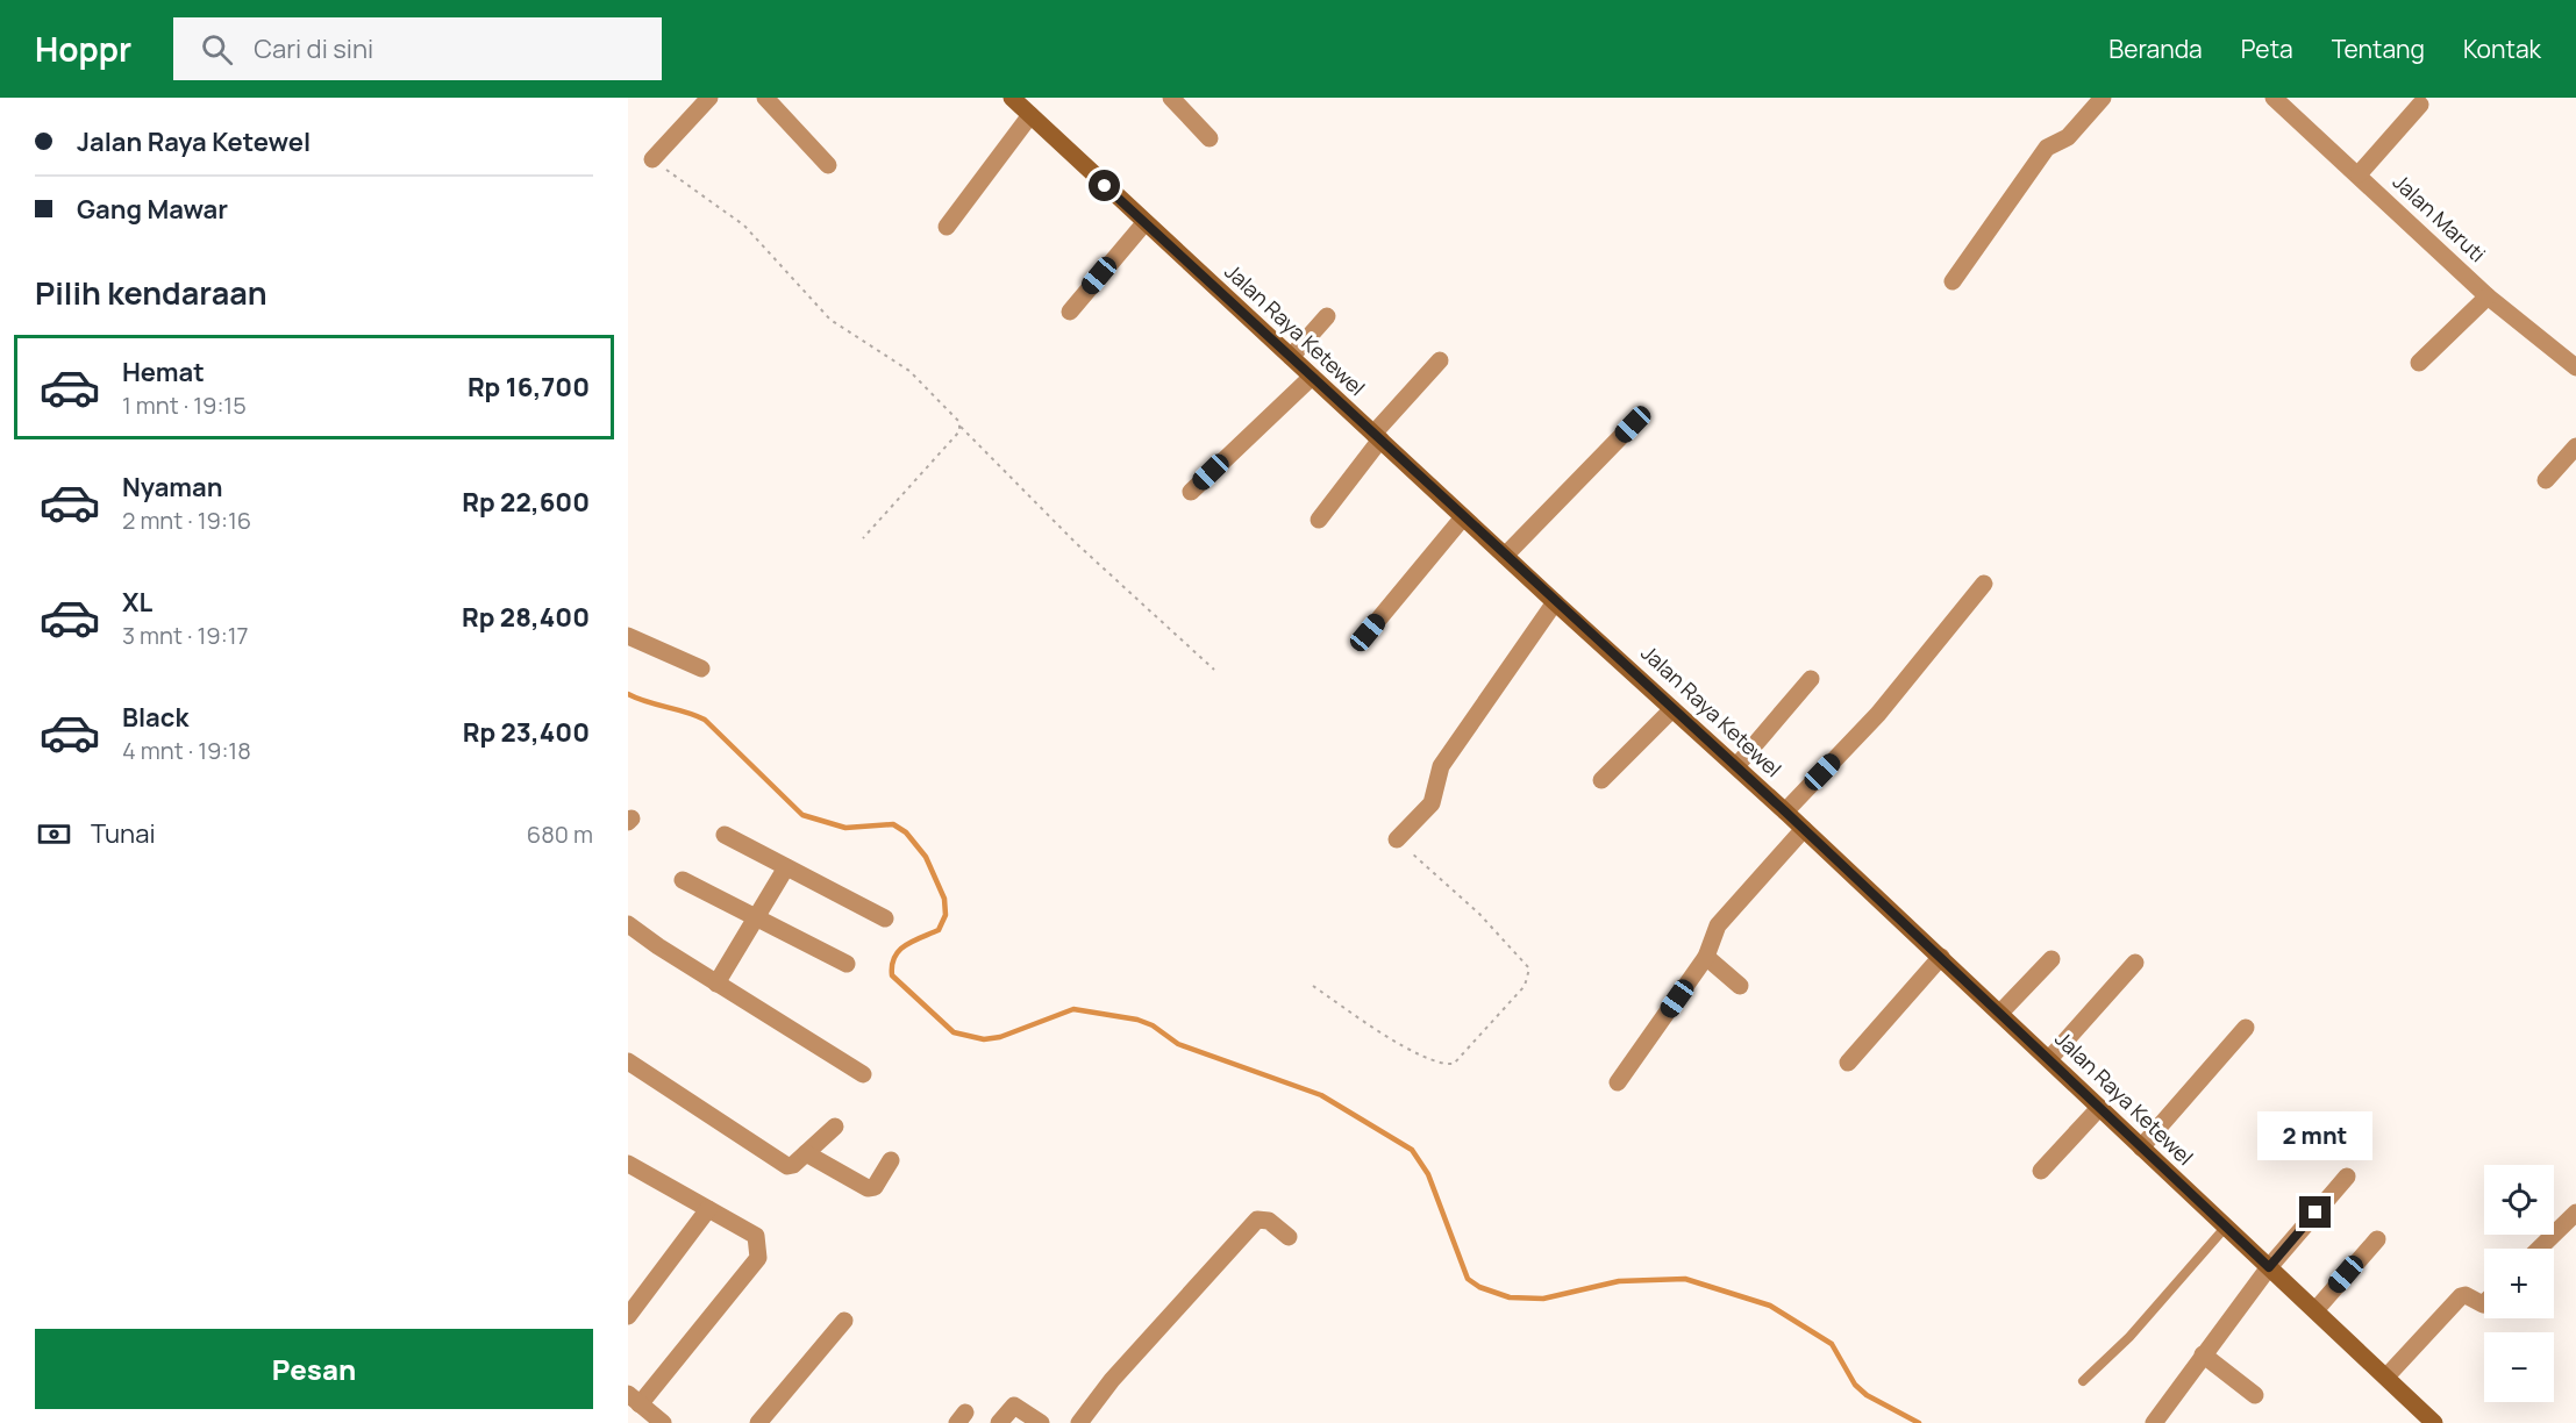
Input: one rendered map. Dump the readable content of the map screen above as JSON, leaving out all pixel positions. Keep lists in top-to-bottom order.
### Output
{
  "streets": {
    "main road": ["Jalan Raya Ketewel"],
    "street": ["Jalan Maruti"]
  },
  "page": {
    "header": "Hoppr",
    "search": "Cari di sini",
    "nav": [
      "Beranda",
      "Peta",
      "Tentang",
      "Kontak"
    ],
    "banner": ["Jalan Raya Ketewel", "Gang Mawar"],
    "heading": "Pilih kendaraan",
    "list": [
      {
        "name": "Hemat",
        "note": "1 mnt · 19:15",
        "value": "Rp 16,700"
      },
      {
        "name": "Nyaman",
        "note": "2 mnt · 19:16",
        "value": "Rp 22,600"
      },
      {
        "name": "XL",
        "note": "3 mnt · 19:17",
        "value": "Rp 28,400"
      },
      {
        "name": "Black",
        "note": "4 mnt · 19:18",
        "value": "Rp 23,400"
      }
    ],
    "pay": ["Tunai", "680 m"],
    "bubble": "2 mnt",
    "map_buttons": ["+", "−"],
    "buttons": "Pesan"
  }
}
